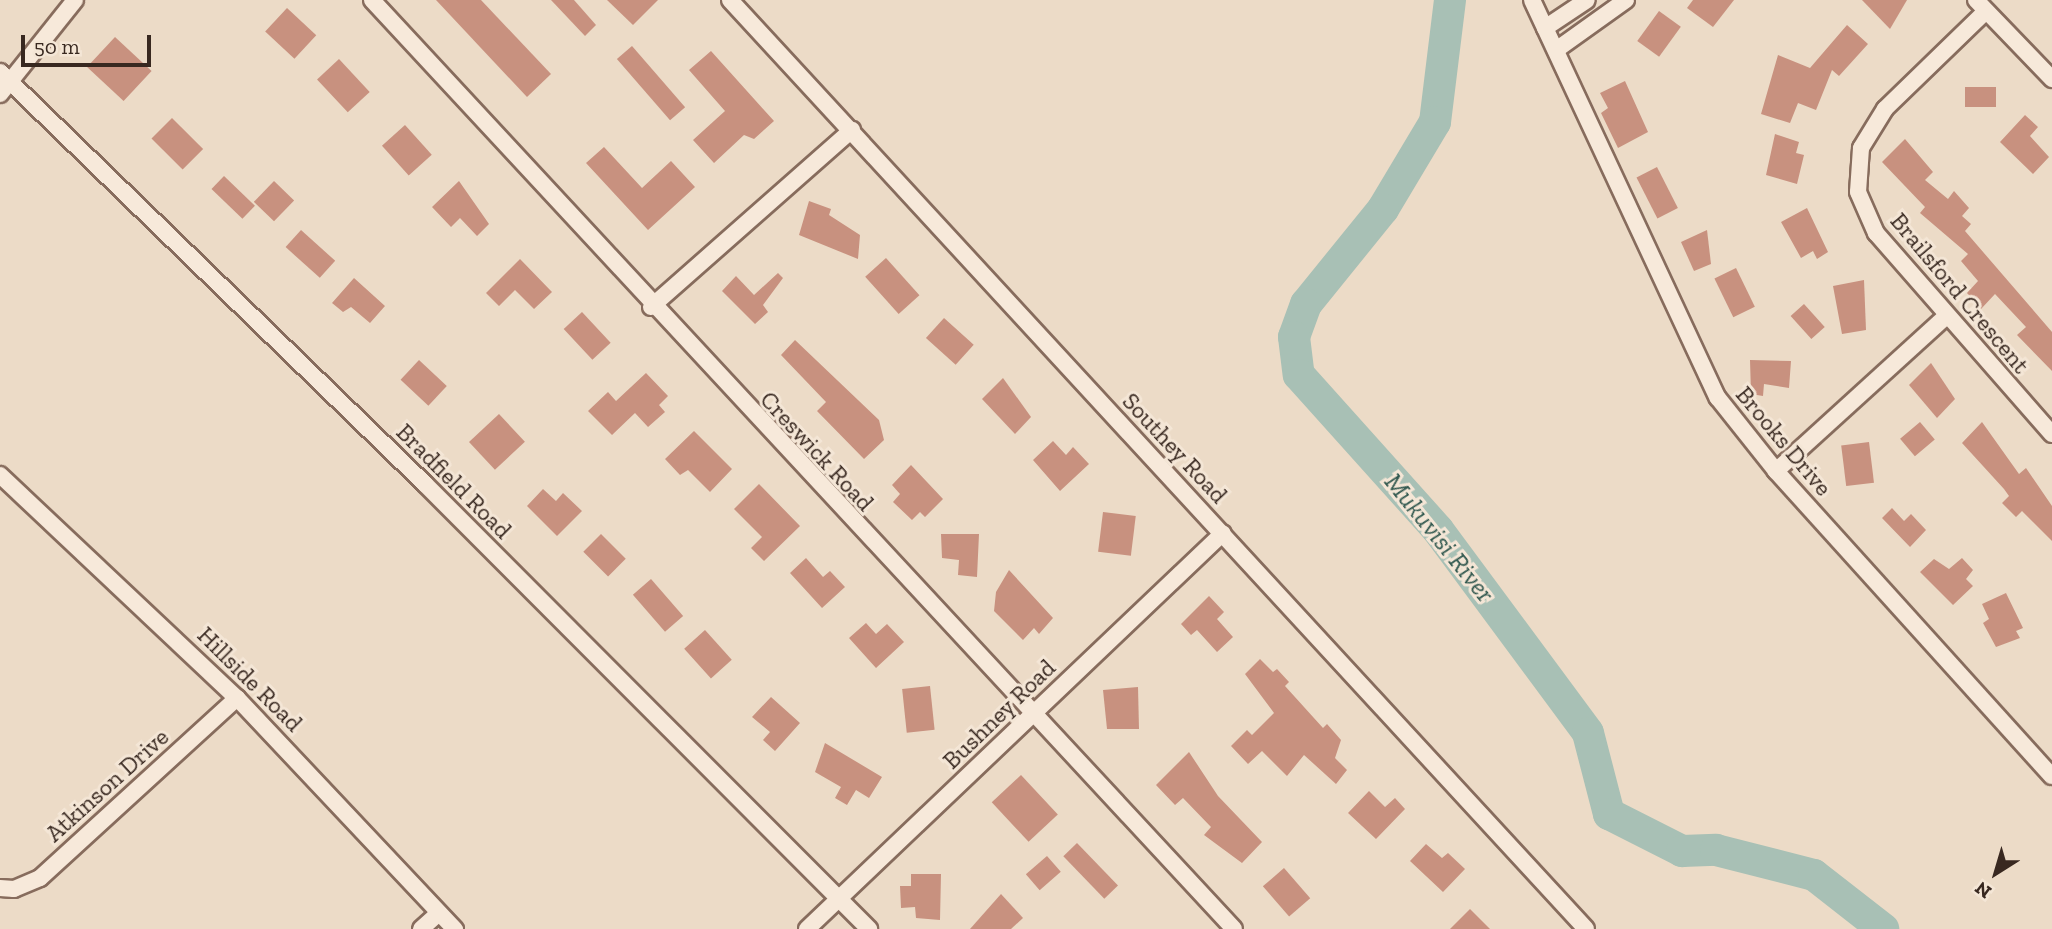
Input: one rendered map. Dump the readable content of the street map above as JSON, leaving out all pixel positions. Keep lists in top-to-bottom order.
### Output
{
  "streets": {
    "street": [
      "Brailsford Crescent",
      "Brooks Drive",
      "Southey Road",
      "Creswick Road",
      "Bradfield Road",
      "Hillside Road",
      "Bushney Road",
      "Atkinson Drive"
    ]
  },
  "crossings": [
    ["Southey Road", "Bushney Road"],
    ["Creswick Road", "Bushney Road"],
    ["Bradfield Road", "Bushney Road"],
    ["Hillside Road", "Atkinson Drive"]
  ],
  "water": ["Mukuvisi River"],
  "scale_bar": "50 m",
  "north": "bottom left"
}
